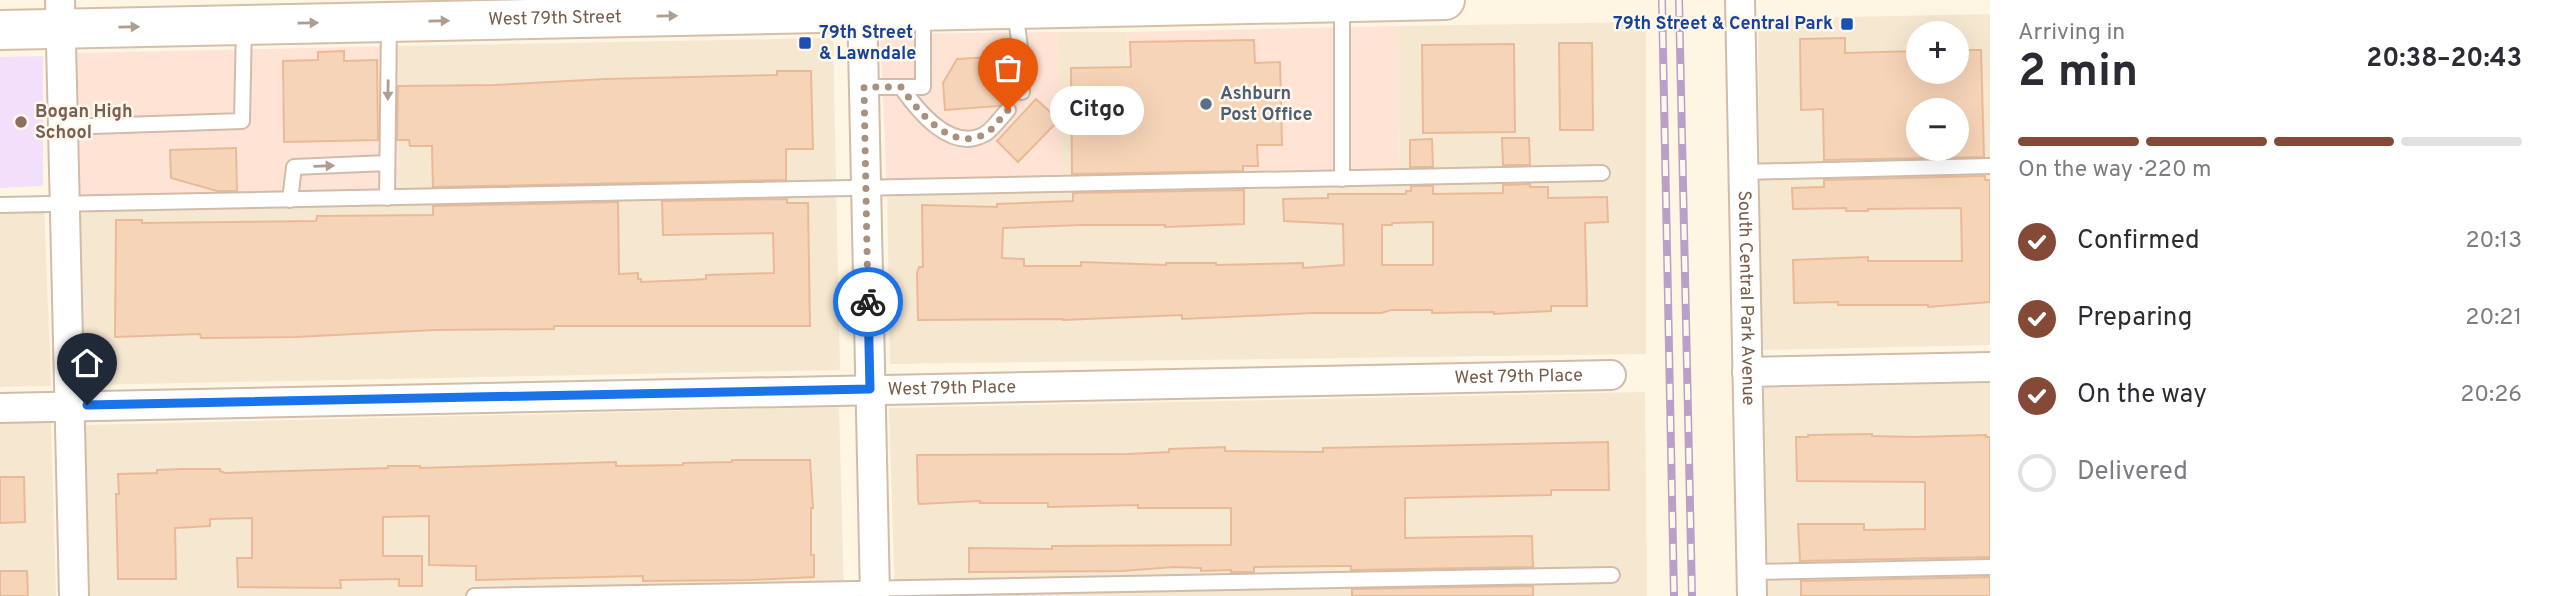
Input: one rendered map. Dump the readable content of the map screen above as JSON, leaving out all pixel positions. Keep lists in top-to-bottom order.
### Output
{
  "streets": {
    "main road": ["West 79th Street"],
    "street": ["South Central Park Avenue", "West 79th Place"]
  },
  "one_way": ["West 79th Street"],
  "places": {
    "transit": ["79th Street & Central Park", "79th Street & Lawndale"],
    "other": ["Ashburn Post Office", "Citgo", "Bogan High School"]
  },
  "page": {
    "heading": ["2 min", "Arriving in", "20:38–20:43"],
    "map_buttons": ["+", "−"],
    "bubble": "Citgo",
    "bar": "On the way · 220 m",
    "list": [
      ["Confirmed", "20:13"],
      ["Preparing", "20:21"],
      ["On the way", "20:26"],
      "Delivered"
    ]
  }
}
